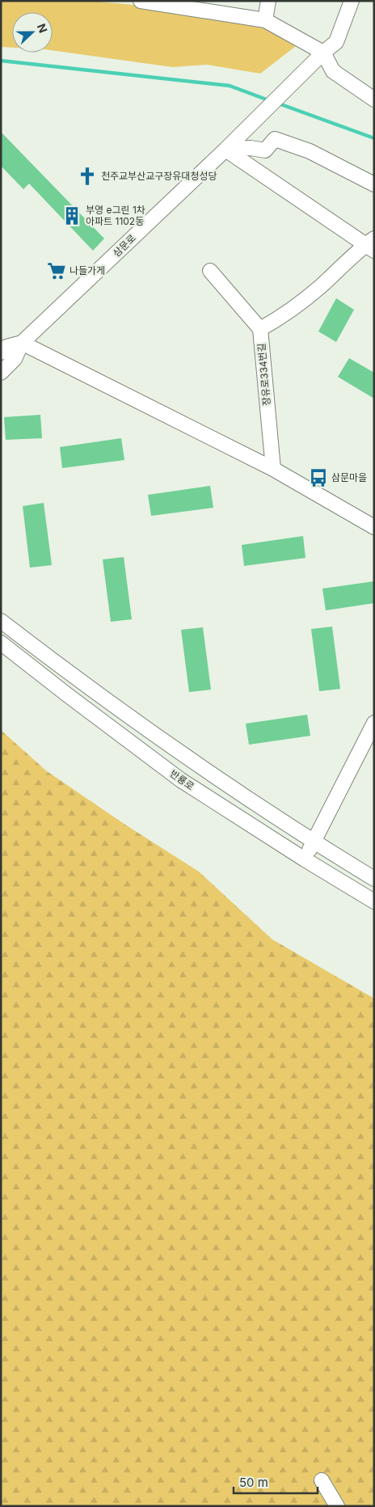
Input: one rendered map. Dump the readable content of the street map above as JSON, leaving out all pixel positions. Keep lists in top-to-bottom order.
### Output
{
  "streets": {
    "street": ["삼문로", "장유로334번길", "반룡로"]
  },
  "places": {
    "church": ["천주교부산교구장유대청성당"],
    "building": ["부영 e그린 1차 아파트 1102동"],
    "supermarket": ["나들가게"],
    "bus stop": ["삼문마을"]
  },
  "scale_bar": "50 m",
  "north": "right"
}
